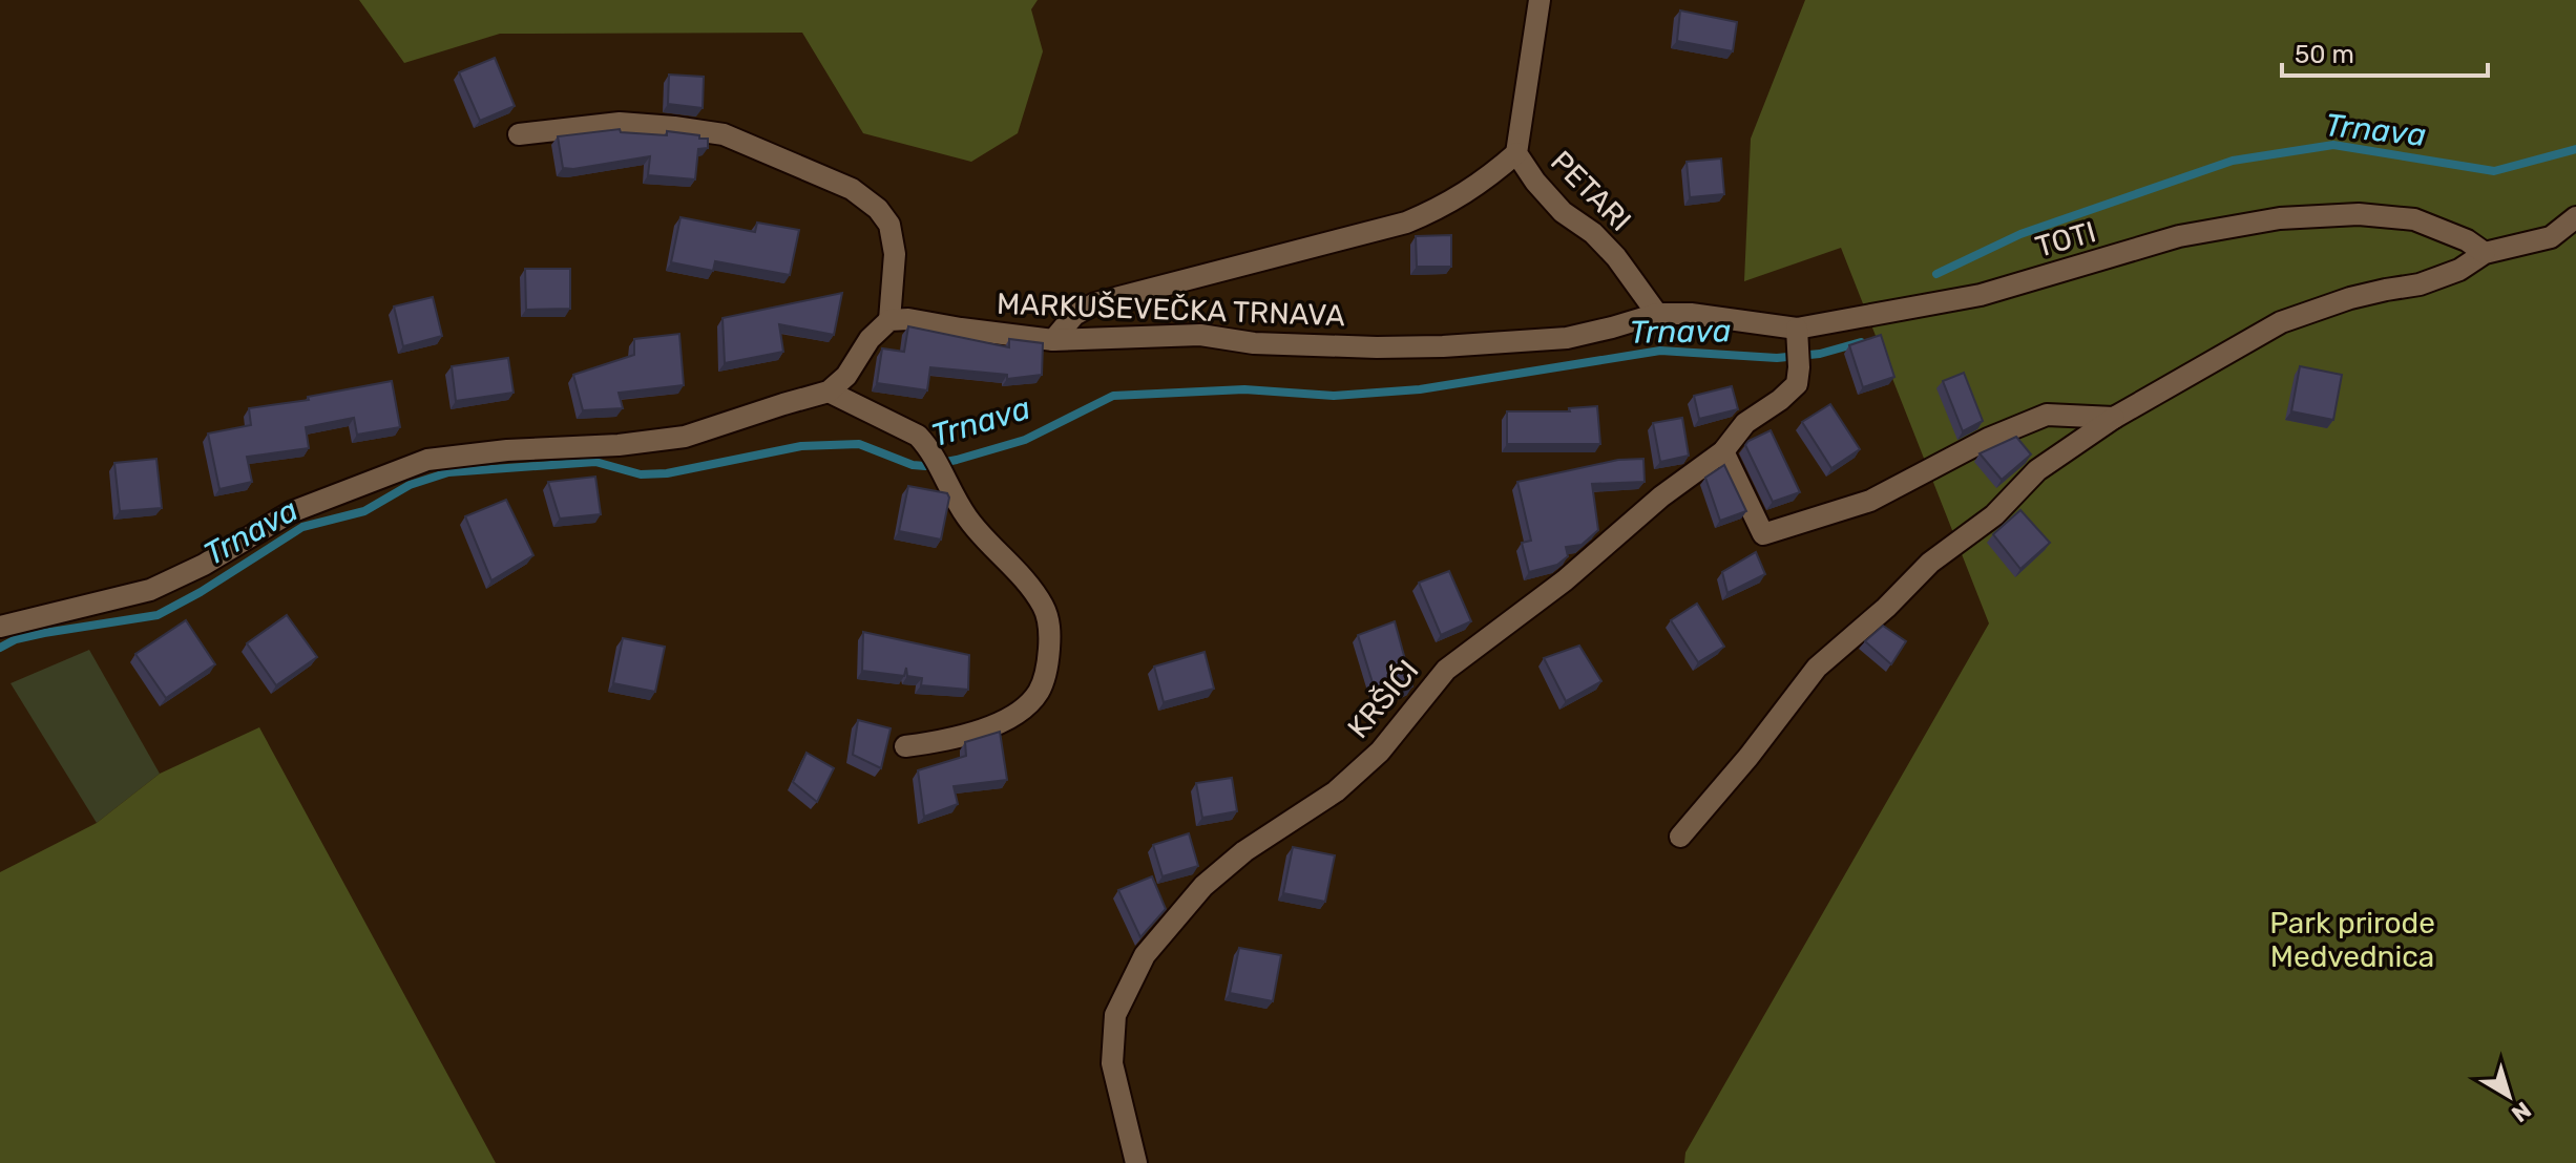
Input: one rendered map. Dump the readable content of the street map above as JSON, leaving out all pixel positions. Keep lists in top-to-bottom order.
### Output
{
  "streets": {
    "street": [
      "PETARI",
      "TOTI",
      "MARKUŠEVEČKA TRNAVA",
      "KRŠIĆI"
    ]
  },
  "crossings": [
    ["PETARI", "TOTI"],
    ["PETARI", "MARKUŠEVEČKA TRNAVA"],
    ["TOTI", "MARKUŠEVEČKA TRNAVA"],
    ["TOTI", "KRŠIĆI"]
  ],
  "water": ["Trnava"],
  "parks": ["Park prirode Medvednica"],
  "scale_bar": "50 m",
  "north": "bottom right"
}
